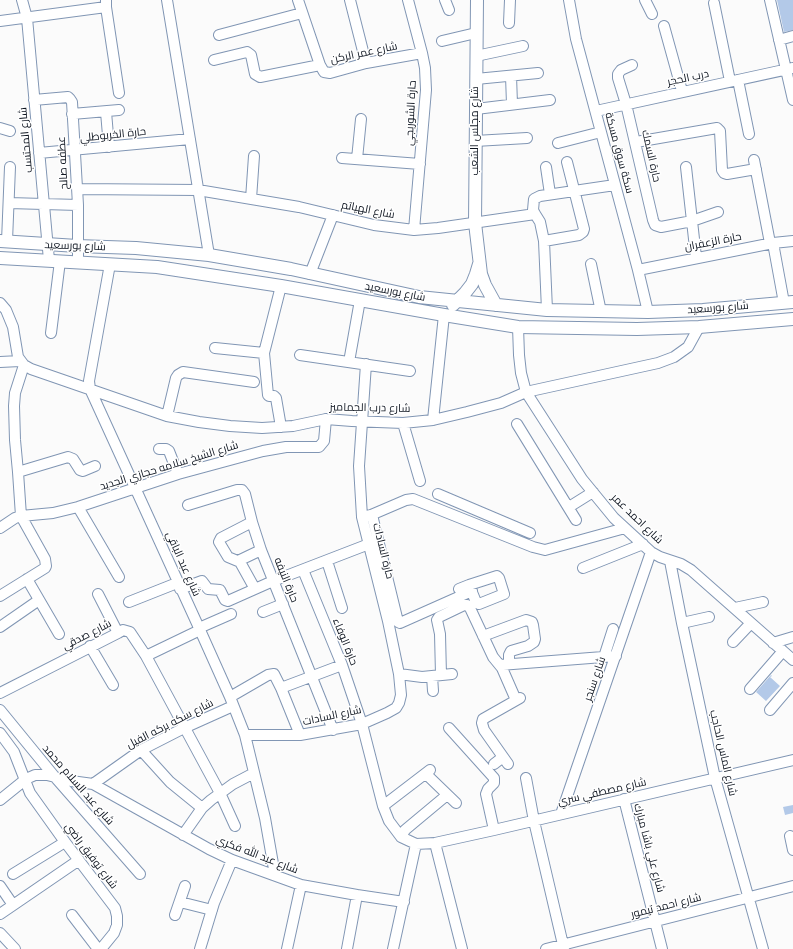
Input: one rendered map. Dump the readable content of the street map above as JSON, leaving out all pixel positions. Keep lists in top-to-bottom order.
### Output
{
  "streets": {
    "main road": ["شارع مجلس الشعب", "شارع بورسعيد"],
    "street": [
      "شارع عمر الركن",
      "درب الحجر",
      "حارة الشوربجي",
      "حارة الخربوطلي",
      "شارع المحتسب",
      "سكة سوق مسكة",
      "حارة السمك",
      "عطفه صالح",
      "شارع الهياتم",
      "حارة الزعفران",
      "شارع درب الجماميز",
      "شارع الشيخ سلامه حجازي الجديد",
      "شارع احمد عمر",
      "حارة السادات",
      "شارع عبد الباقي",
      "حارة النيفه",
      "شارع صدقي",
      "حارة الوفاء",
      "شارع سنجر",
      "شارع السادات",
      "شارع سكه بركه الفيل",
      "شارع الماس الحاجب",
      "شارع عبد السلام محمد",
      "شارع مصطفي سري",
      "شارع علي باشا مبارك",
      "شارع عبد الله فكري",
      "شارع توفيق راضي",
      "شارع احمد تيمور"
    ]
  },
  "crossings": [
    ["شارع عمر الركن", "حارة الشوربجي"],
    ["درب الحجر", "سكة سوق مسكة"],
    ["درب الحجر", "حارة السمك"],
    ["حارة الشوربجي", "شارع الهياتم"],
    ["شارع مجلس الشعب", "شارع الهياتم"],
    ["شارع مجلس الشعب", "شارع بورسعيد"],
    ["حارة الخربوطلي", "شارع المحتسب"],
    ["حارة الخربوطلي", "عطفه صالح"],
    ["شارع المحتسب", "عطفه صالح"],
    ["شارع المحتسب", "شارع بورسعيد"],
    ["سكة سوق مسكة", "حارة الزعفران"],
    ["سكة سوق مسكة", "شارع بورسعيد"],
    ["عطفه صالح", "شارع الهياتم"],
    ["عطفه صالح", "شارع بورسعيد"],
    ["شارع بورسعيد", "شارع درب الجماميز"],
    ["شارع بورسعيد", "شارع احمد عمر"],
    ["شارع بورسعيد", "شارع عبد الباقي"],
    ["شارع درب الجماميز", "شارع الشيخ سلامه حجازي الجديد"],
    ["شارع درب الجماميز", "شارع احمد عمر"],
    ["شارع درب الجماميز", "حارة السادات"],
    ["شارع درب الجماميز", "شارع عبد الباقي"],
    ["شارع الشيخ سلامه حجازي الجديد", "شارع عبد الباقي"],
    ["شارع احمد عمر", "شارع سنجر"],
    ["شارع احمد عمر", "شارع الماس الحاجب"],
    ["حارة السادات", "شارع السادات"],
    ["شارع عبد الباقي", "شارع السادات"],
    ["شارع عبد الباقي", "شارع سكه بركه الفيل"],
    ["شارع عبد الباقي", "شارع عبد الله فكري"],
    ["حارة النيفه", "شارع السادات"],
    ["شارع صدقي", "شارع سكه بركه الفيل"],
    ["حارة الوفاء", "شارع السادات"],
    ["شارع سنجر", "شارع مصطفي سري"],
    ["شارع سكه بركه الفيل", "شارع عبد الله فكري"],
    ["شارع الماس الحاجب", "شارع مصطفي سري"],
    ["شارع الماس الحاجب", "شارع احمد تيمور"],
    ["شارع مصطفي سري", "شارع علي باشا مبارك"],
    ["شارع علي باشا مبارك", "شارع احمد تيمور"]
  ]
}
